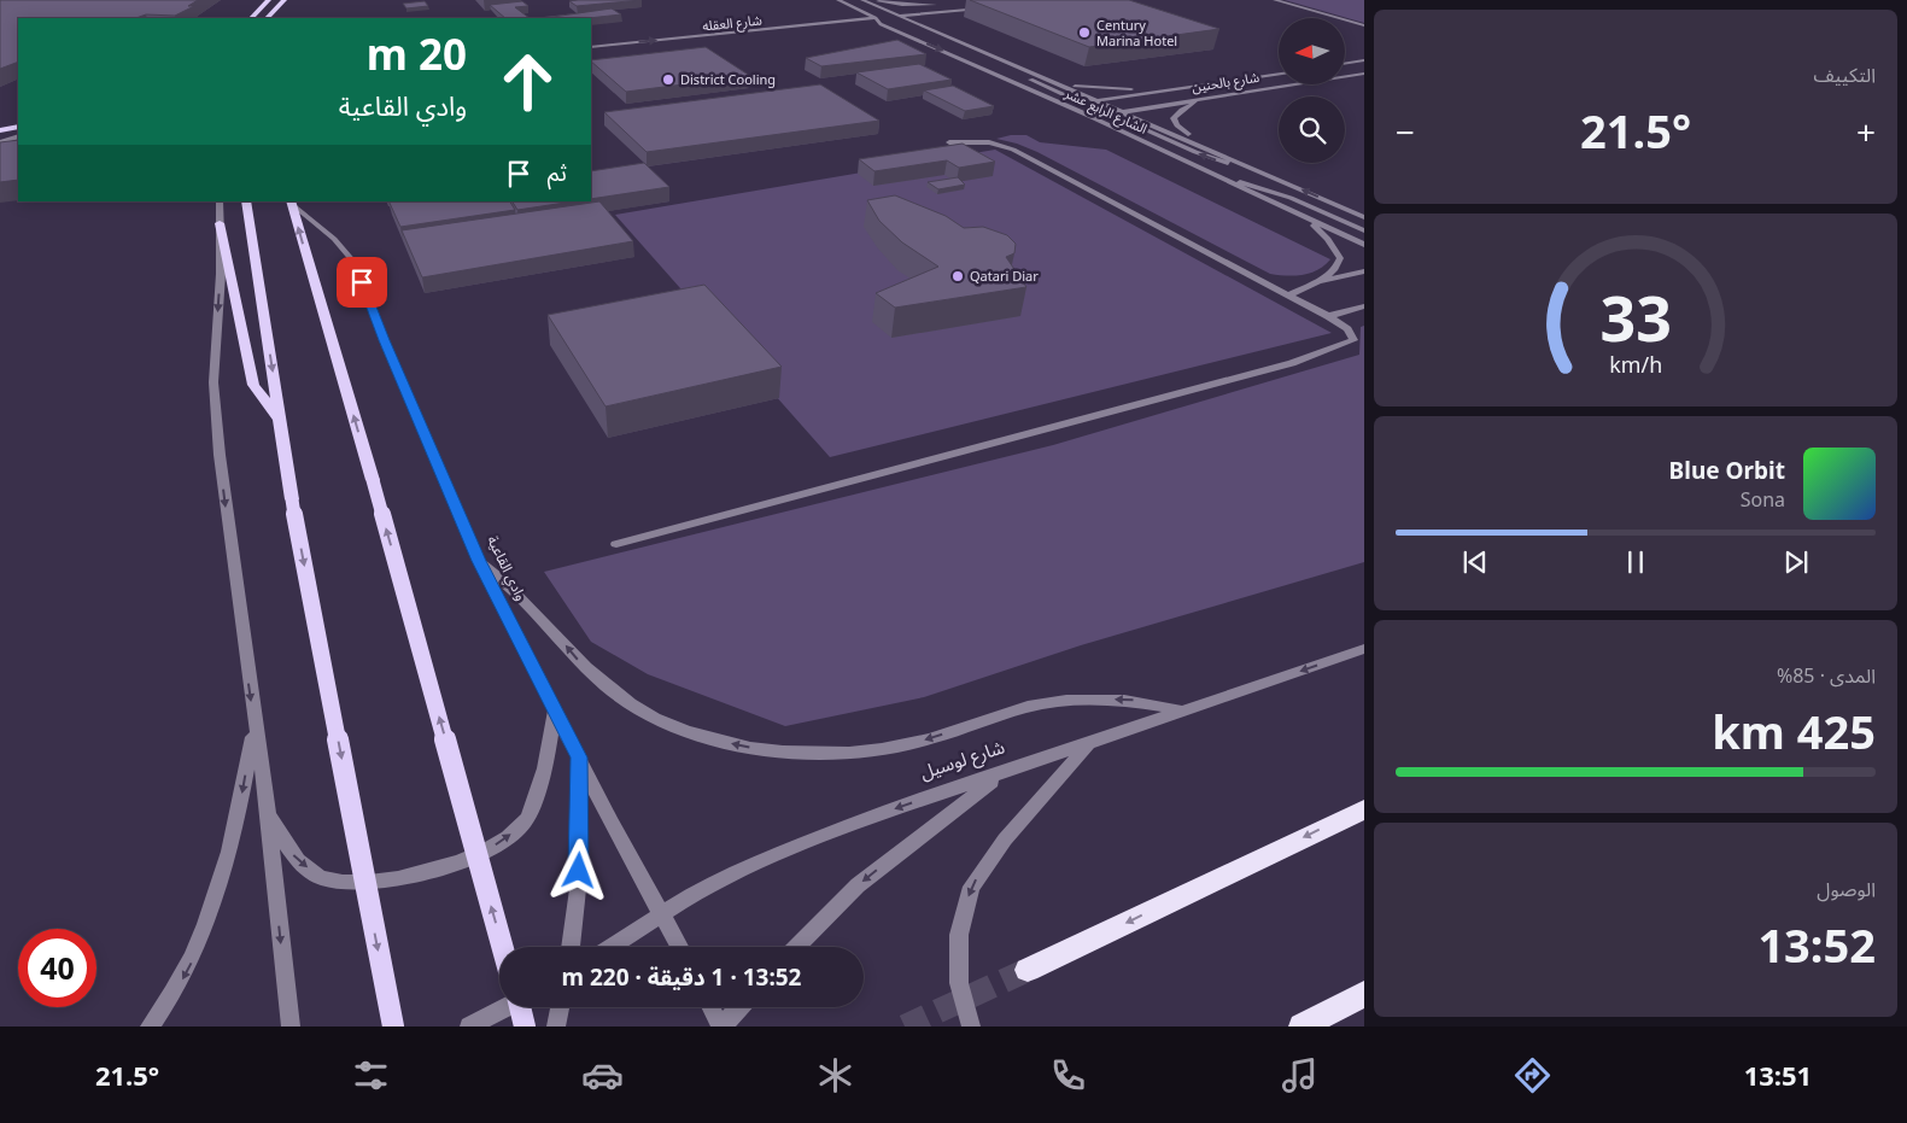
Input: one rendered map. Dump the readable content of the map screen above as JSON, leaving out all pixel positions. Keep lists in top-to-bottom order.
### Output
{
  "streets": {
    "main road": ["وادي القاعية"],
    "street": [
      "شارع العقله",
      "شارع بالحنين",
      "الشارع الرابع عشر",
      "شارع لوسيل"
    ]
  },
  "crossings": [
    ["شارع العقله", "الشارع الرابع عشر"],
    ["شارع بالحنين", "الشارع الرابع عشر"],
    ["وادي القاعية", "شارع لوسيل"]
  ],
  "one_way": ["شارع العقله"],
  "places": ["Century Marina Hotel", "District Cooling", "Qatari Diar"],
  "north": "left",
  "page": {
    "tile": [
      "التكييف",
      ["المدى · 85%", "425 km"],
      ["الوصول", "13:52"]
    ],
    "turn": ["20 m", "وادي القاعية"],
    "heat": ["−", "21.5°", "+"],
    "then": "ثم",
    "song": ["Blue Orbit", "Sona"],
    "limit": "40",
    "trip": "13:52 · 1 دقيقة · 220 m",
    "tabs": ["13:51", "21.5°"],
    "gauge": ["33", "km/h"]
  }
}
